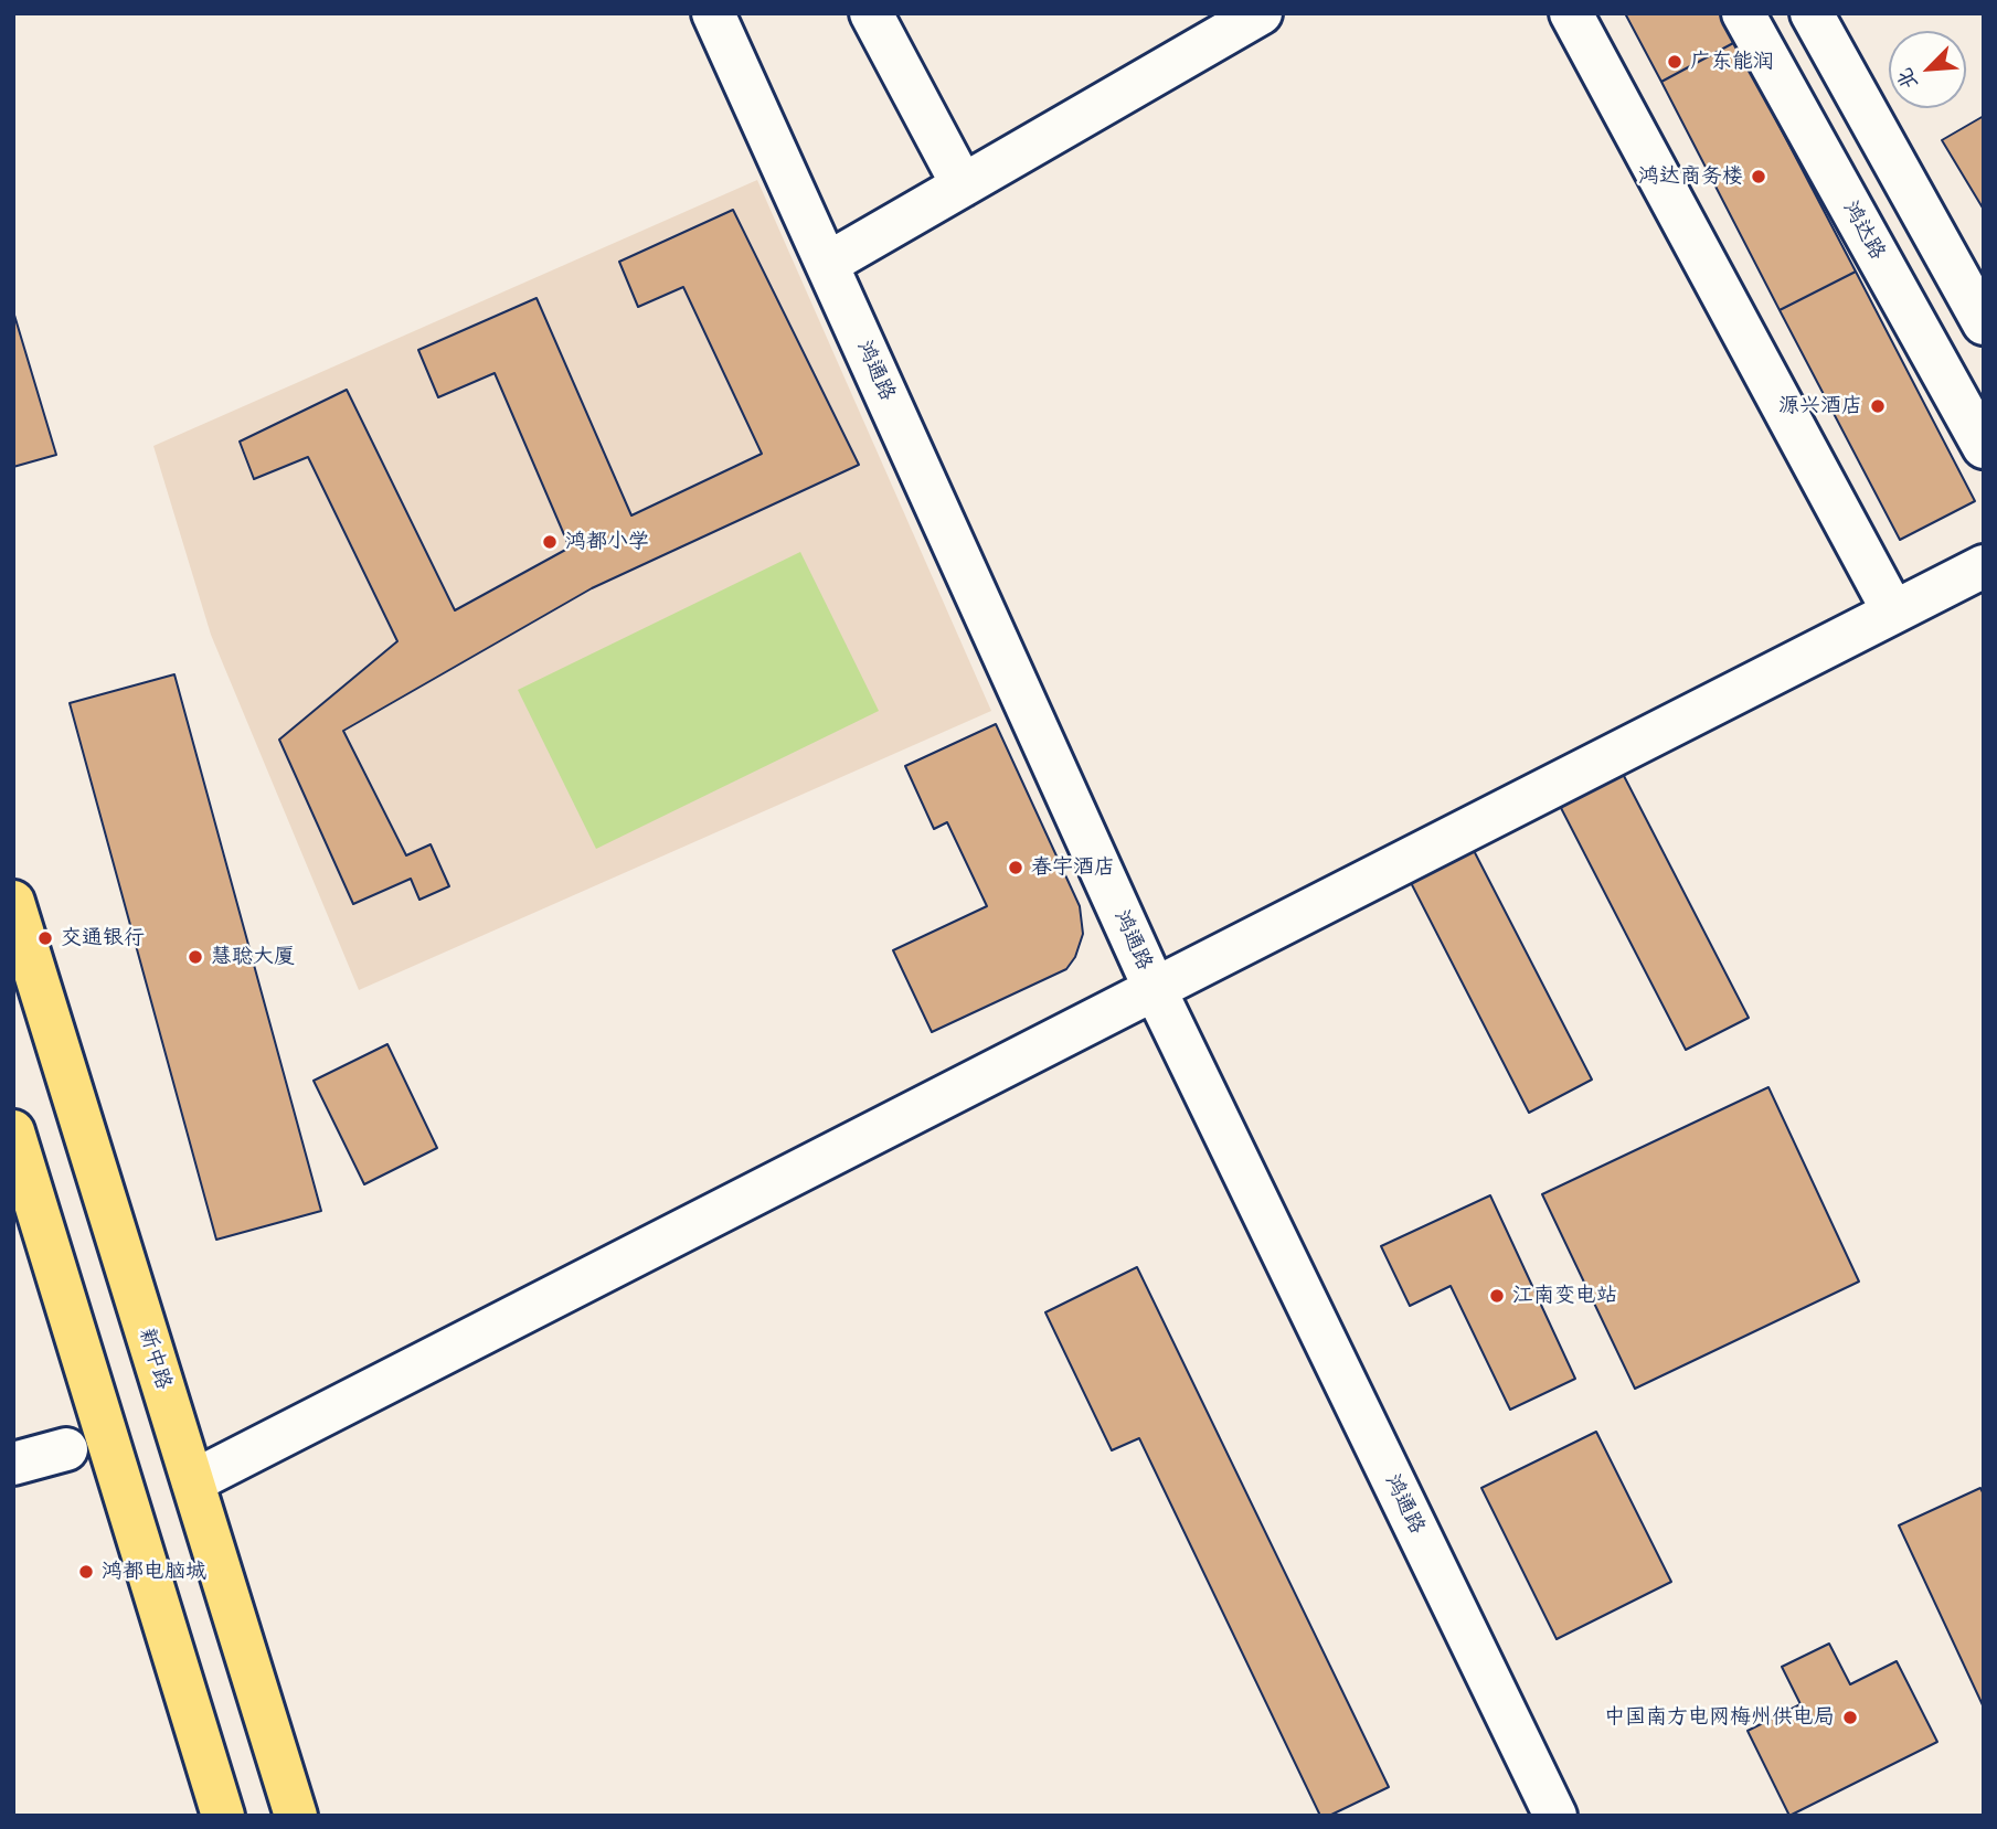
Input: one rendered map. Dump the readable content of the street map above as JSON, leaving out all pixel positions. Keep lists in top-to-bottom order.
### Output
{
  "streets": {
    "main road": ["新中路"],
    "street": ["鸿达路", "鸿通路"]
  },
  "places": [
    "广东能润",
    "鸿达商务楼",
    "源兴酒店",
    "鸿都小学",
    "春宇酒店",
    "交通银行",
    "慧聪大厦",
    "江南变电站",
    "鸿都电脑城",
    "中国南方电网梅州供电局"
  ],
  "north": "bottom left"
}
